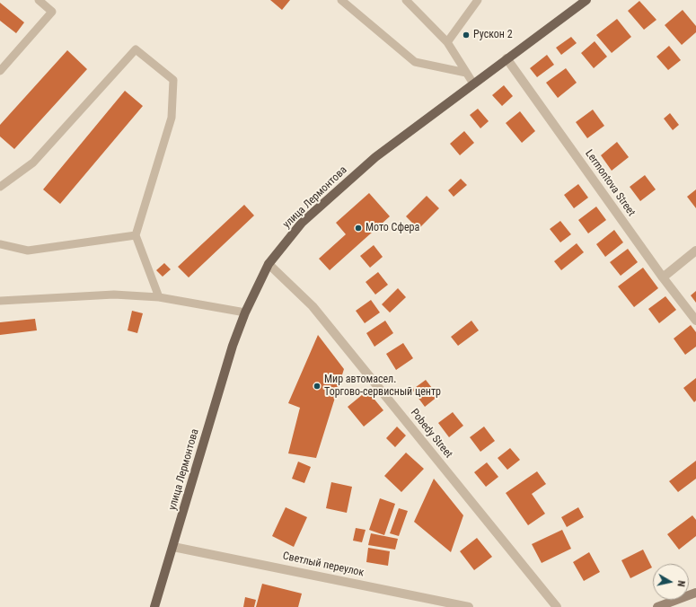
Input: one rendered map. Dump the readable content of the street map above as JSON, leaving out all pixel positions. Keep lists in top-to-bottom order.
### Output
{
  "streets": {
    "main road": ["улица Лермонтова"],
    "street": ["Lermontova Street", "Pobedy Street", "Светлый переулок"]
  },
  "crossings": [
    ["Lermontova Street", "улица Лермонтова"],
    ["улица Лермонтова", "Pobedy Street"],
    ["улица Лермонтова", "Светлый переулок"]
  ],
  "places": ["Рускон 2", "Мото Сфера", "Мир автомасел. Торгово-сервисный центр"],
  "north": "right"
}
